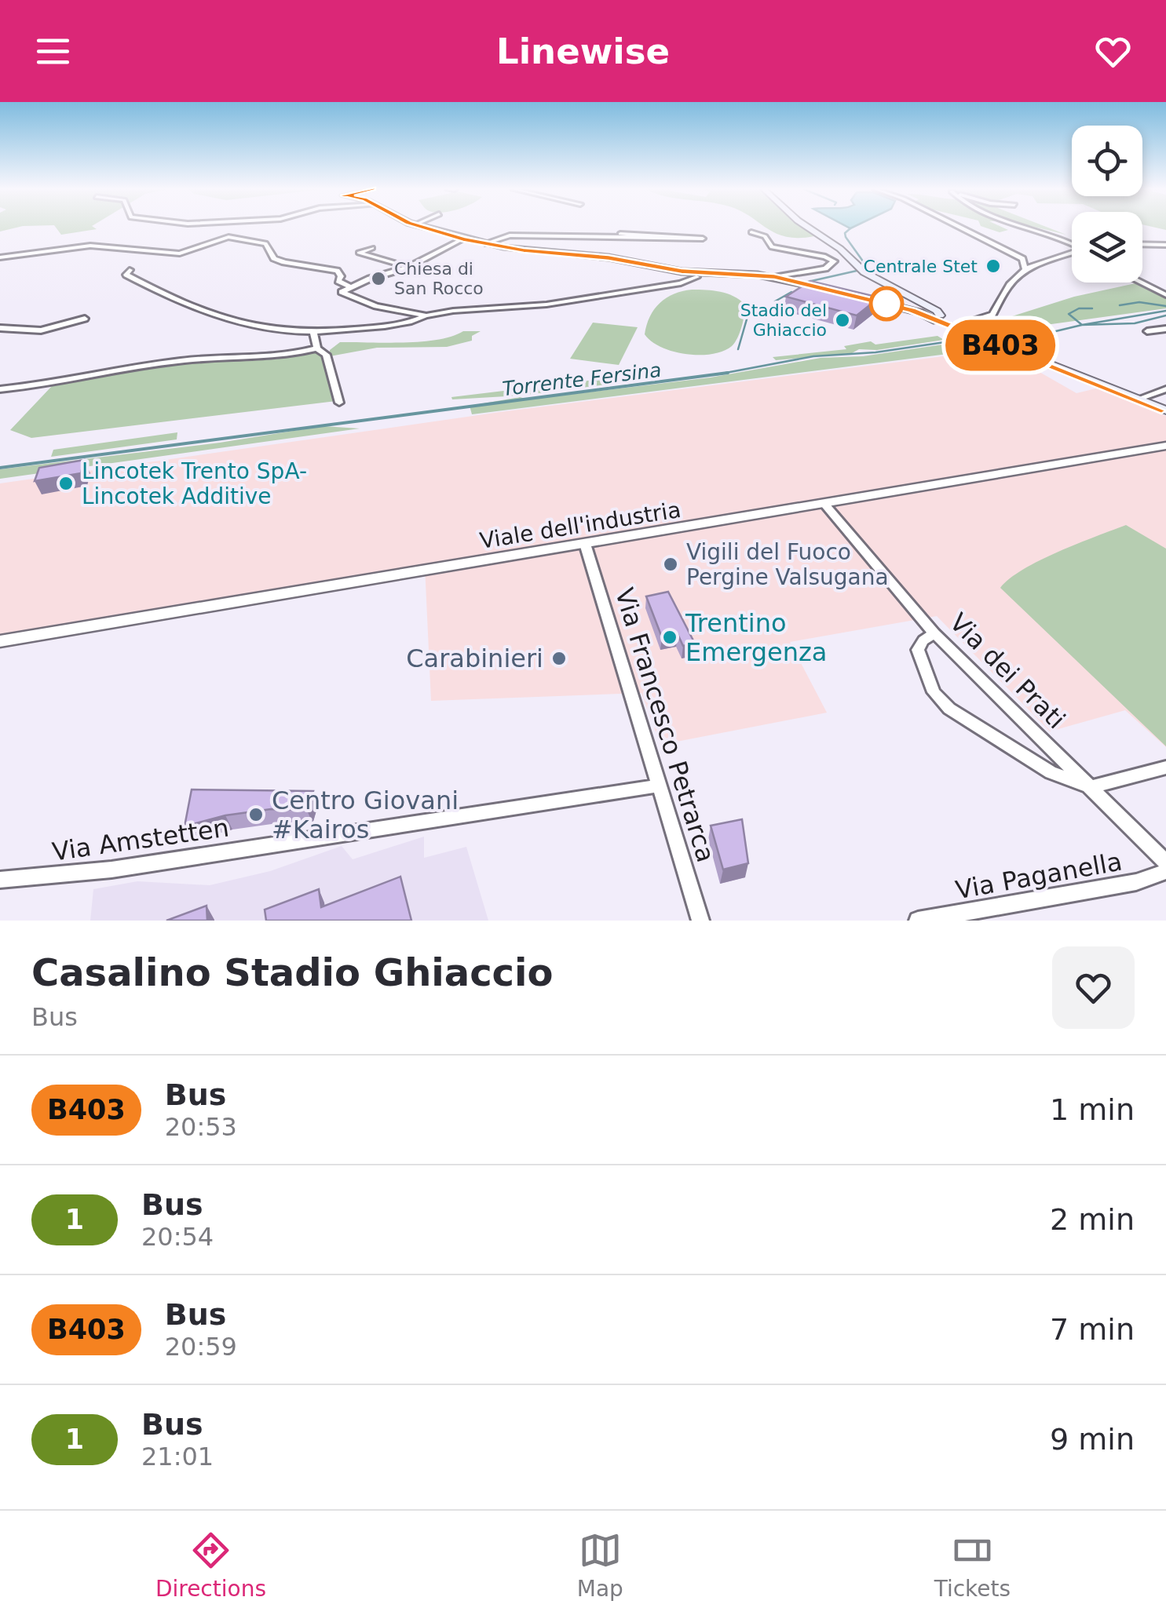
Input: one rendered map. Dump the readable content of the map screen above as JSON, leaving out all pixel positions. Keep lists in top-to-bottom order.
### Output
{
  "streets": {
    "street": [
      "Viale dell'industria",
      "Via dei Prati",
      "Via Francesco Petrarca",
      "Via Amstetten",
      "Via Paganella"
    ]
  },
  "crossings": [
    ["Viale dell'industria", "Via dei Prati"],
    ["Viale dell'industria", "Via Francesco Petrarca"],
    ["Via Francesco Petrarca", "Via Amstetten"]
  ],
  "water": ["Torrente Fersina"],
  "places": [
    "Centrale Stet",
    "Chiesa di San Rocco",
    "Stadio del Ghiaccio",
    "Lincotek Trento SpA- Lincotek Additive",
    "Vigili del Fuoco Pergine Valsugana",
    "Trentino Emergenza",
    "Carabinieri",
    "Centro Giovani #Kairos"
  ],
  "lines": ["bus line B403"],
  "page": {
    "header": "Linewise",
    "on_map": "B403",
    "heading": ["Casalino Stadio Ghiaccio", "Bus"],
    "list": [
      {
        "mark": "B403",
        "name": "Bus",
        "note": "20:53",
        "value": "1 min"
      },
      {
        "mark": "1",
        "name": "Bus",
        "note": "20:54",
        "value": "2 min"
      },
      {
        "mark": "B403",
        "name": "Bus",
        "note": "20:59",
        "value": "7 min"
      },
      {
        "mark": "1",
        "name": "Bus",
        "note": "21:01",
        "value": "9 min"
      }
    ],
    "tabs": ["Directions", "Map", "Tickets"]
  }
}
